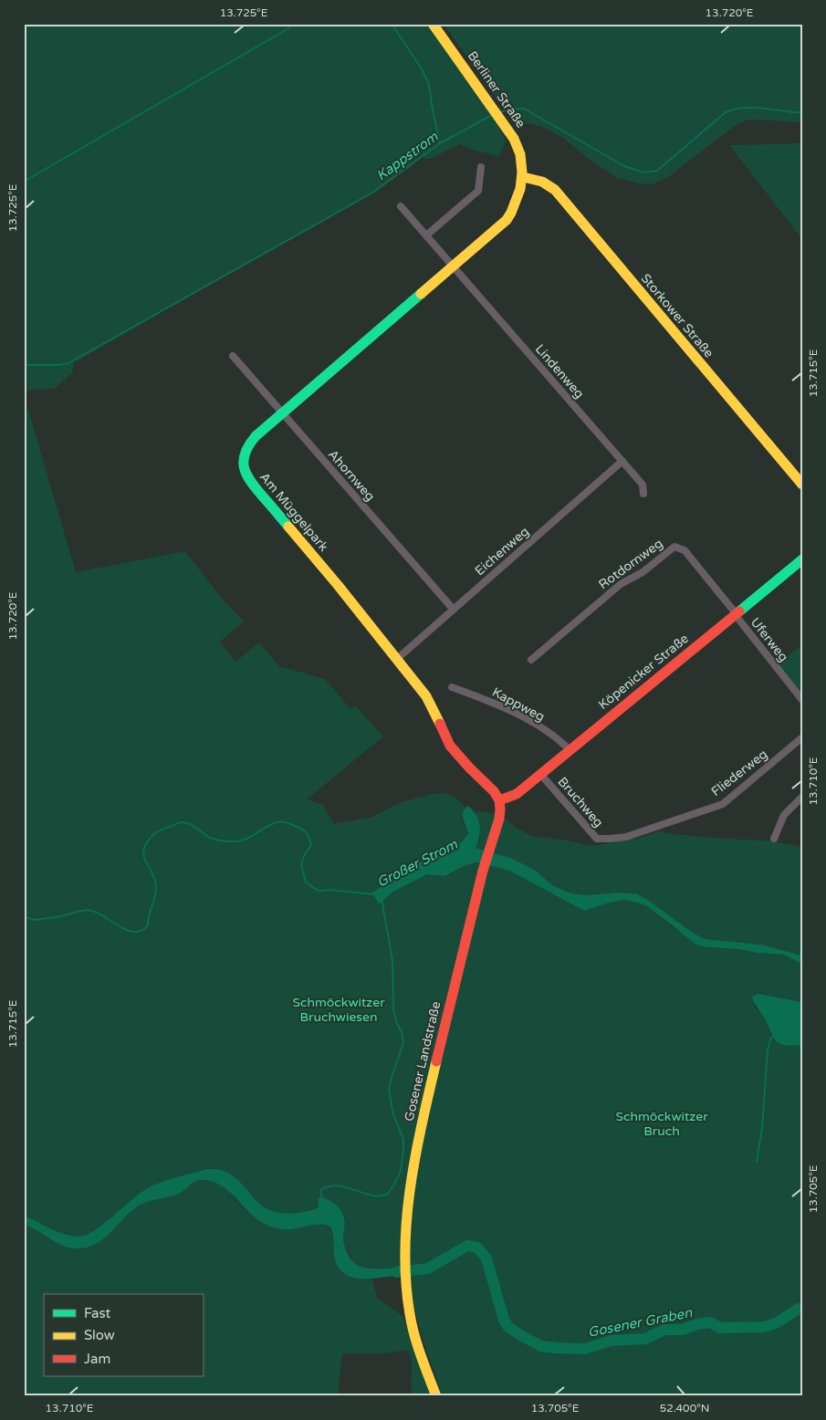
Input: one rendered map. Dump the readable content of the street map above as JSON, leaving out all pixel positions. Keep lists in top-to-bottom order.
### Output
{
  "streets": {
    "main road": [
      "Berliner Straße",
      "Storkower Straße",
      "Am Müggelpark",
      "Köpenicker Straße",
      "Gosener Landstraße"
    ],
    "street": [
      "Lindenweg",
      "Ahornweg",
      "Eichenweg",
      "Rotdornweg",
      "Uferweg",
      "Kappweg",
      "Fliederweg",
      "Bruchweg"
    ]
  },
  "crossings": [
    ["Berliner Straße", "Storkower Straße"],
    ["Berliner Straße", "Am Müggelpark"],
    ["Storkower Straße", "Am Müggelpark"],
    ["Lindenweg", "Am Müggelpark"],
    ["Lindenweg", "Eichenweg"],
    ["Ahornweg", "Am Müggelpark"],
    ["Ahornweg", "Eichenweg"],
    ["Am Müggelpark", "Eichenweg"],
    ["Am Müggelpark", "Köpenicker Straße"],
    ["Am Müggelpark", "Gosener Landstraße"],
    ["Rotdornweg", "Uferweg"],
    ["Rotdornweg", "Köpenicker Straße"],
    ["Uferweg", "Köpenicker Straße"],
    ["Köpenicker Straße", "Kappweg"],
    ["Köpenicker Straße", "Bruchweg"],
    ["Köpenicker Straße", "Gosener Landstraße"],
    ["Fliederweg", "Bruchweg"]
  ],
  "water": ["Kappstrom", "Großer Strom", "Gosener Graben"],
  "parks": ["Schmöckwitzer Bruchwiesen", "Schmöckwitzer Bruch"],
  "legend": ["Fast", "Slow", "Jam"],
  "coordinates": [
    "13.725°E",
    "13.720°E",
    "13.715°E",
    "13.710°E",
    "13.705°E",
    "52.400°N"
  ]
}
